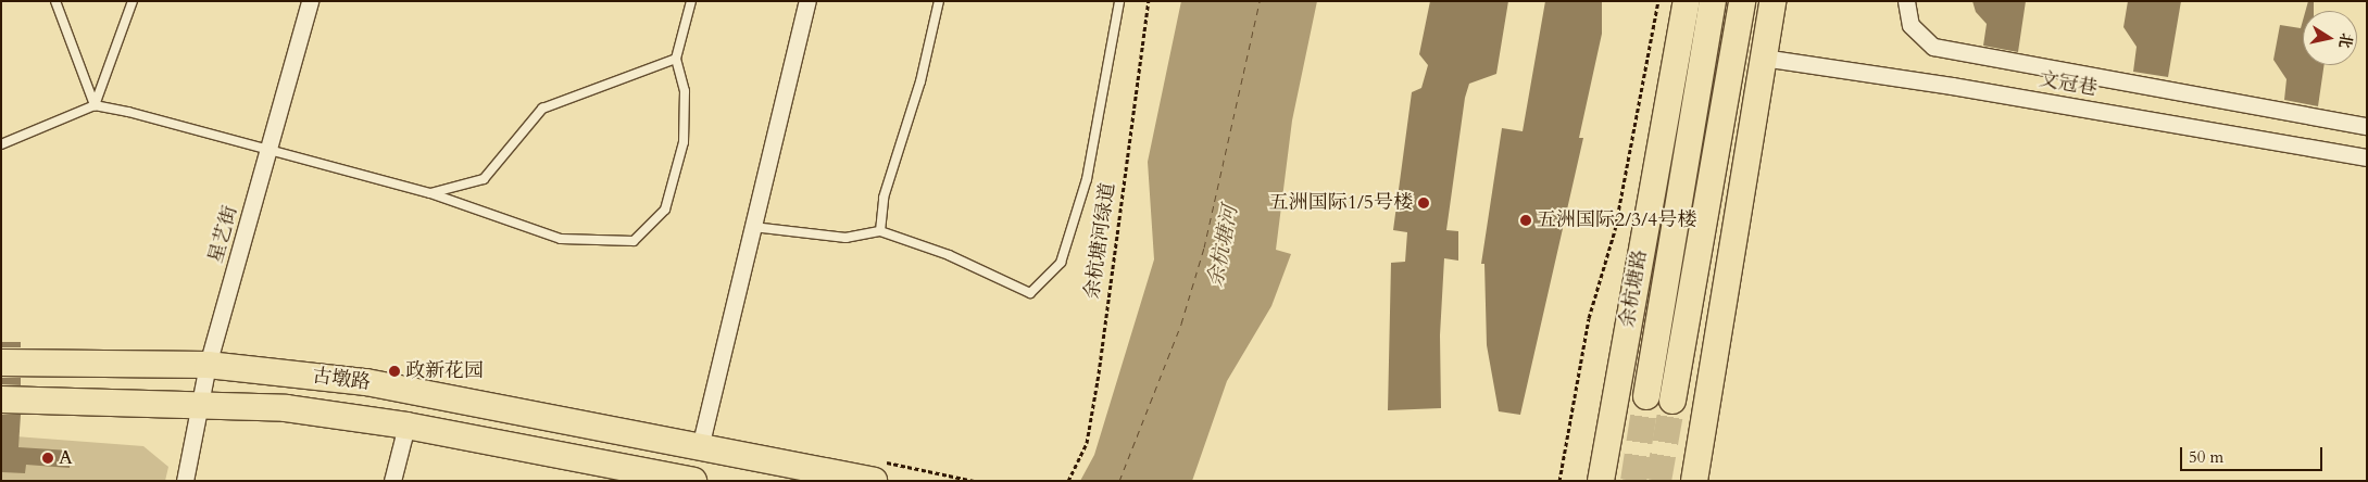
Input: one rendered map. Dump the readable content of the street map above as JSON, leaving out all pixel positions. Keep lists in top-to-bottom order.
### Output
{
  "streets": {
    "main road": ["余杭塘路", "古墩路"],
    "street": ["文冠巷", "星艺街"],
    "path": ["余杭塘河绿道"]
  },
  "crossings": [
    ["星艺街", "古墩路"]
  ],
  "water": ["余杭塘河"],
  "places": [
    "五洲国际1/5号楼",
    "五洲国际2/3/4号楼",
    "政新花园",
    "A"
  ],
  "scale_bar": "50 m",
  "north": "right"
}
